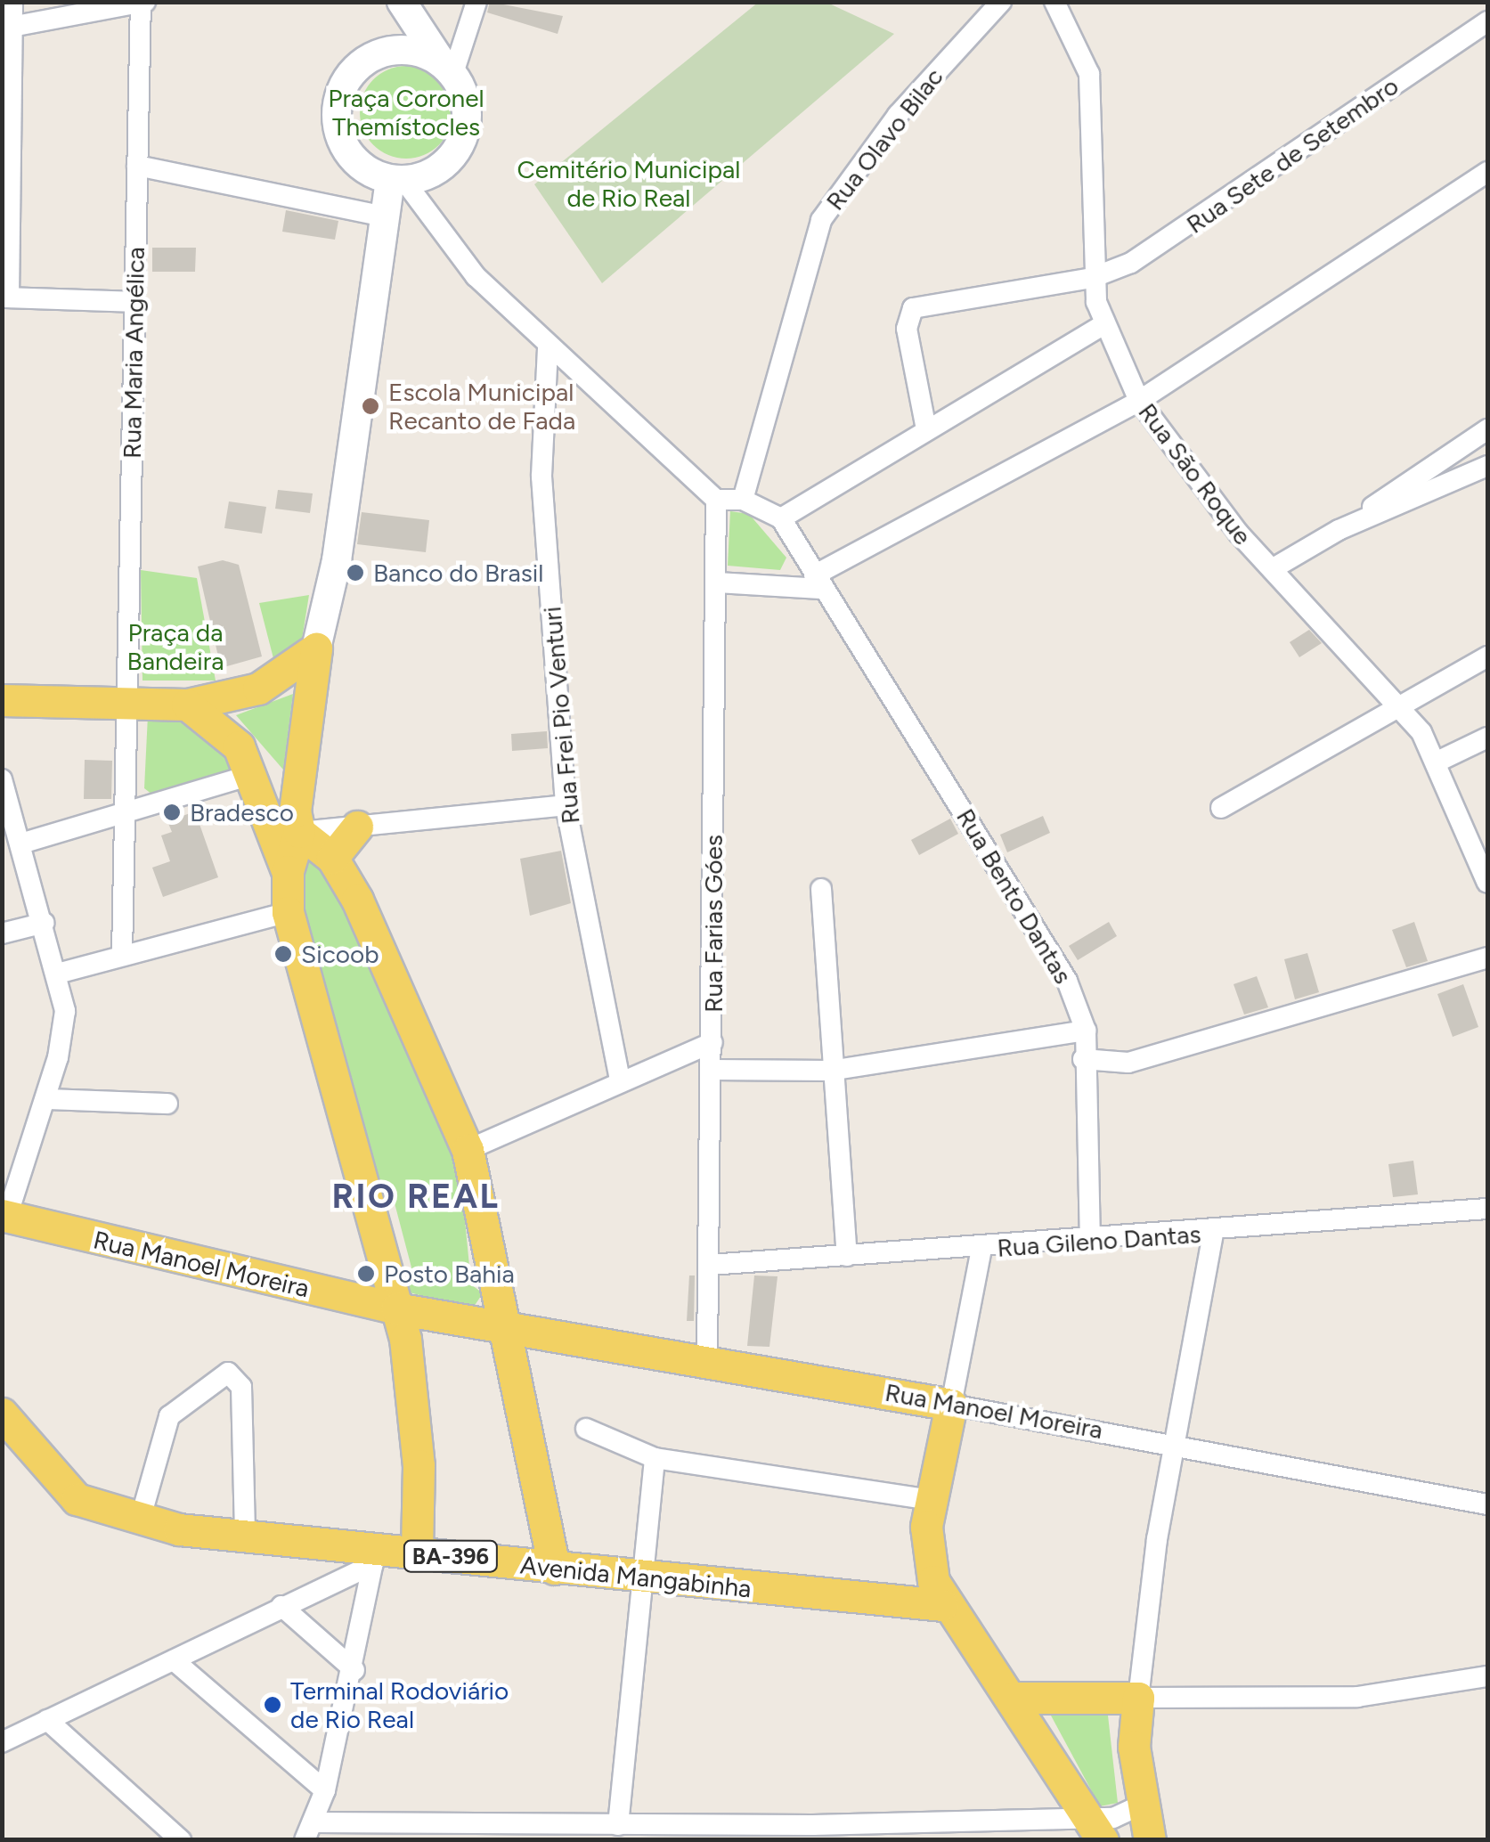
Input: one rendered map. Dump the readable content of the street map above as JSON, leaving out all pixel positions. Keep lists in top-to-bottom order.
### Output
{
  "streets": {
    "main road": ["Rua Manoel Moreira", "BA-396", "Avenida Mangabinha"],
    "street": [
      "Rua Olavo Bilac",
      "Rua Sete de Setembro",
      "Rua Maria Angélica",
      "Rua São Roque",
      "Rua Frei Pio Venturi",
      "Rua Bento Dantas",
      "Rua Farias Góes",
      "Rua Gileno Dantas"
    ]
  },
  "crossings": [
    ["Rua Sete de Setembro", "Rua São Roque"],
    ["Rua Farias Góes", "Rua Gileno Dantas"],
    ["Rua Farias Góes", "Rua Manoel Moreira"]
  ],
  "districts": ["RIO REAL"],
  "parks": ["Praça Coronel Themístocles", "Cemitério Municipal de Rio Real", "Praça da Bandeira"],
  "places": [
    "Escola Municipal Recanto de Fada",
    "Banco do Brasil",
    "Bradesco",
    "Sicoob",
    "Posto Bahia",
    "Terminal Rodoviário de Rio Real"
  ]
}
